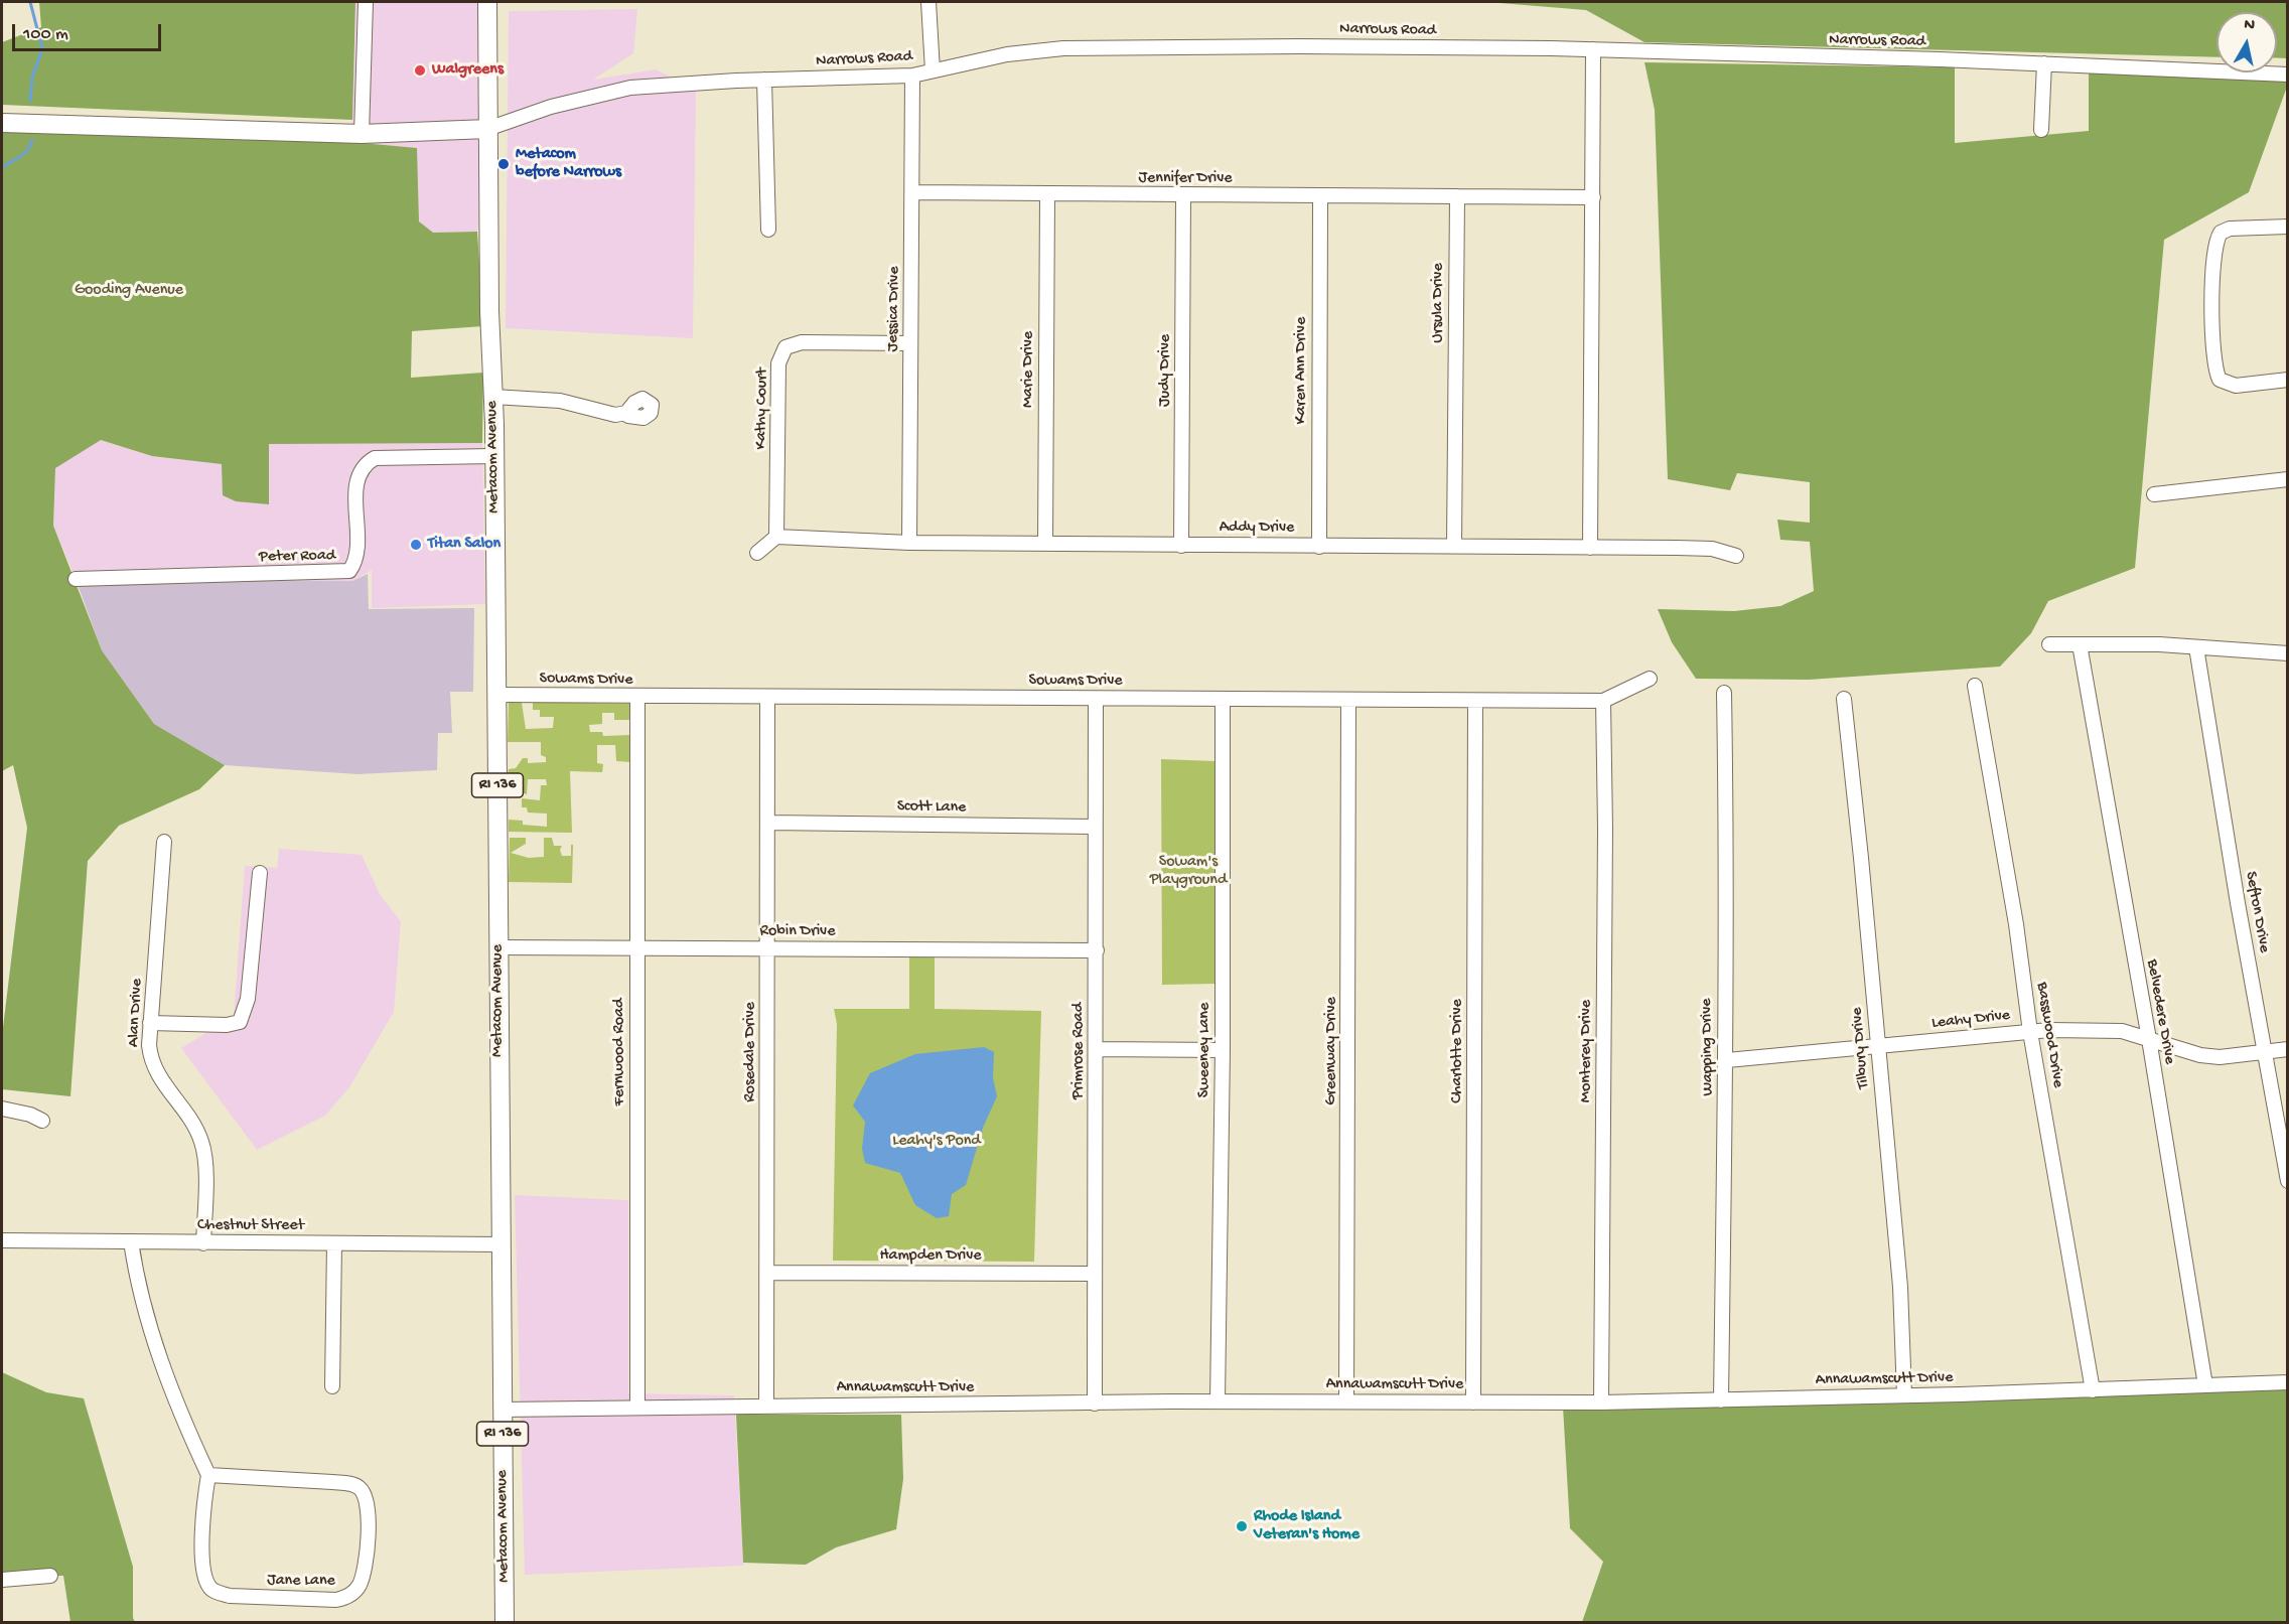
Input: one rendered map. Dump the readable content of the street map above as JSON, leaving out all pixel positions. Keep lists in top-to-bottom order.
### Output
{
  "streets": {
    "main road": ["Metacom Avenue", "RI 136"],
    "street": [
      "Narrows Road",
      "Jennifer Drive",
      "Ursula Drive",
      "Jessica Drive",
      "Marie Drive",
      "Judy Drive",
      "Karen Ann Drive",
      "Kathy Court",
      "Addy Drive",
      "Peter Road",
      "Sowams Drive",
      "Scott Lane",
      "Sefton Drive",
      "Robin Drive",
      "Belvedere Drive",
      "Alan Drive",
      "Leahy Drive",
      "Basswood Drive",
      "Wapping Drive",
      "Tilbury Drive",
      "Sweeney Lane",
      "Primrose Road",
      "Greenway Drive",
      "Charlotte Drive",
      "Monterey Drive",
      "Fernwood Road",
      "Rosedale Drive",
      "Chestnut Street",
      "Hampden Drive",
      "Annawamscutt Drive",
      "Jane Lane"
    ]
  },
  "crossings": [
    ["Narrows Road", "Jessica Drive"],
    ["Narrows Road", "Metacom Avenue"],
    ["Jennifer Drive", "Ursula Drive"],
    ["Jennifer Drive", "Jessica Drive"],
    ["Jennifer Drive", "Marie Drive"],
    ["Jennifer Drive", "Judy Drive"],
    ["Jennifer Drive", "Karen Ann Drive"],
    ["Ursula Drive", "Addy Drive"],
    ["Jessica Drive", "Kathy Court"],
    ["Jessica Drive", "Addy Drive"],
    ["Marie Drive", "Addy Drive"],
    ["Judy Drive", "Addy Drive"],
    ["Karen Ann Drive", "Addy Drive"],
    ["Kathy Court", "Addy Drive"],
    ["Metacom Avenue", "Peter Road"],
    ["Metacom Avenue", "Sowams Drive"],
    ["Metacom Avenue", "Robin Drive"],
    ["Metacom Avenue", "Chestnut Street"],
    ["Metacom Avenue", "Annawamscutt Drive"],
    ["Sowams Drive", "Sweeney Lane"],
    ["Sowams Drive", "Primrose Road"],
    ["Sowams Drive", "Greenway Drive"],
    ["Sowams Drive", "Charlotte Drive"],
    ["Sowams Drive", "Monterey Drive"],
    ["Sowams Drive", "Fernwood Road"],
    ["Sowams Drive", "Rosedale Drive"],
    ["Scott Lane", "Primrose Road"],
    ["Scott Lane", "Rosedale Drive"],
    ["Sefton Drive", "Leahy Drive"],
    ["Robin Drive", "Primrose Road"],
    ["Robin Drive", "Fernwood Road"],
    ["Robin Drive", "Rosedale Drive"],
    ["Belvedere Drive", "Leahy Drive"],
    ["Belvedere Drive", "Annawamscutt Drive"],
    ["Alan Drive", "Chestnut Street"],
    ["Leahy Drive", "Basswood Drive"],
    ["Leahy Drive", "Wapping Drive"],
    ["Leahy Drive", "Tilbury Drive"],
    ["Basswood Drive", "Annawamscutt Drive"],
    ["Wapping Drive", "Annawamscutt Drive"],
    ["Tilbury Drive", "Annawamscutt Drive"],
    ["Sweeney Lane", "Annawamscutt Drive"],
    ["Primrose Road", "Hampden Drive"],
    ["Primrose Road", "Annawamscutt Drive"],
    ["Greenway Drive", "Annawamscutt Drive"],
    ["Charlotte Drive", "Annawamscutt Drive"],
    ["Monterey Drive", "Annawamscutt Drive"],
    ["Fernwood Road", "Annawamscutt Drive"],
    ["Rosedale Drive", "Hampden Drive"],
    ["Rosedale Drive", "Annawamscutt Drive"]
  ],
  "parks": ["Gooding Avenue", "Sowam's Playground", "Leahy's Pond"],
  "places": [
    "Walgreens",
    "Metacom before Narrows",
    "Titan Salon",
    "Rhode Island Veteran's Home"
  ],
  "scale_bar": "100 m",
  "north": "top"
}
